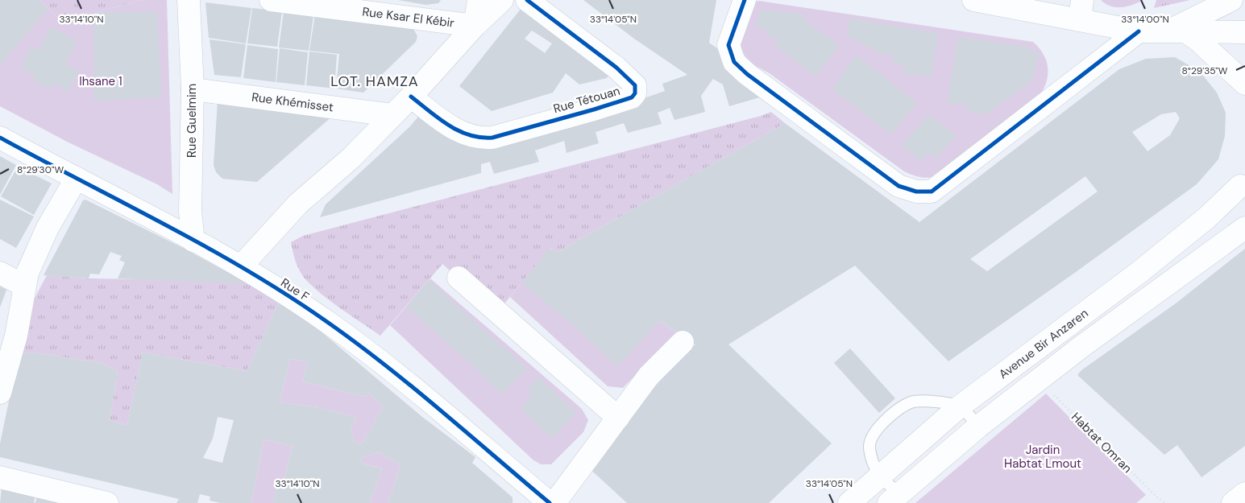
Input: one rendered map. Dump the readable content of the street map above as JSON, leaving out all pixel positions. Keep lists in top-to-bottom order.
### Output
{
  "streets": {
    "street": [
      "Rue Ksar El Kébir",
      "Rue Tétouan",
      "Rue Khémisset",
      "Rue Guelmim",
      "Rue F",
      "Avenue Bir Anzaren"
    ],
    "path": ["Habtat Omran"]
  },
  "crossings": [
    ["Rue Khémisset", "Rue Guelmim"],
    ["Rue Guelmim", "Rue F"]
  ],
  "districts": ["LOT. HAMZA"],
  "parks": ["Ihsane 1", "Jardin Habtat Lmout"],
  "coordinates": [
    "33°14'00\"N",
    "33°14'10\"N",
    "33°14'05\"N",
    "8°29'35\"W",
    "8°29'30\"W"
  ]
}
